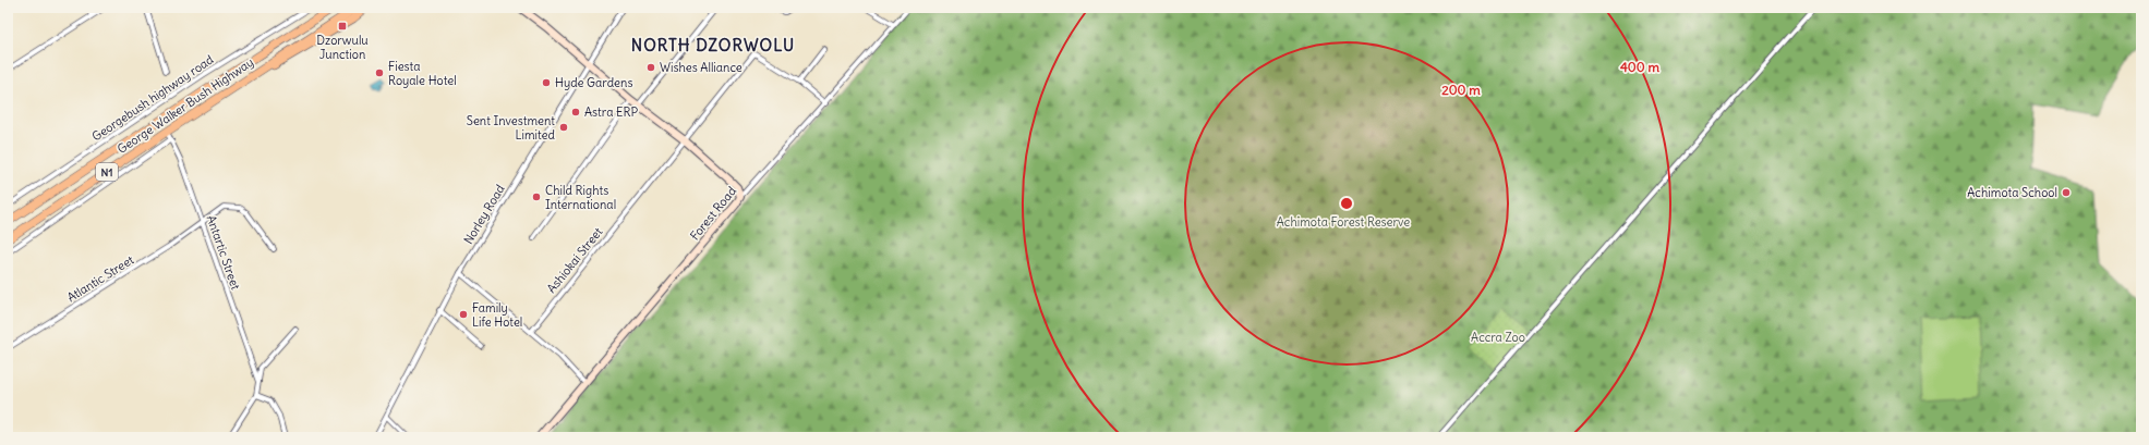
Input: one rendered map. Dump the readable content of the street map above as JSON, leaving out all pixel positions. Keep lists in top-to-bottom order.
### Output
{
  "streets": {
    "highway": ["George Walker Bush Highway", "N1"],
    "main road": ["Forest Road"],
    "street": [
      "Georgebush highway road",
      "Norley Road",
      "Antartic Street",
      "Ashiokai Street",
      "Atlantic Street"
    ]
  },
  "crossings": [
    ["George Walker Bush Highway", "Antartic Street"],
    ["Antartic Street", "Atlantic Street"]
  ],
  "districts": ["NORTH DZORWOLU"],
  "parks": ["Achimota Forest Reserve", "Accra Zoo"],
  "places": {
    "transit": ["Dzorwulu Junction"],
    "other": [
      "Wishes Alliance",
      "Fiesta Royale Hotel",
      "Hyde Gardens",
      "Astra ERP",
      "Sent Investment Limited",
      "Achimota School",
      "Child Rights International",
      "Family Life Hotel"
    ]
  },
  "rings": ["400 m", "200 m"]
}
